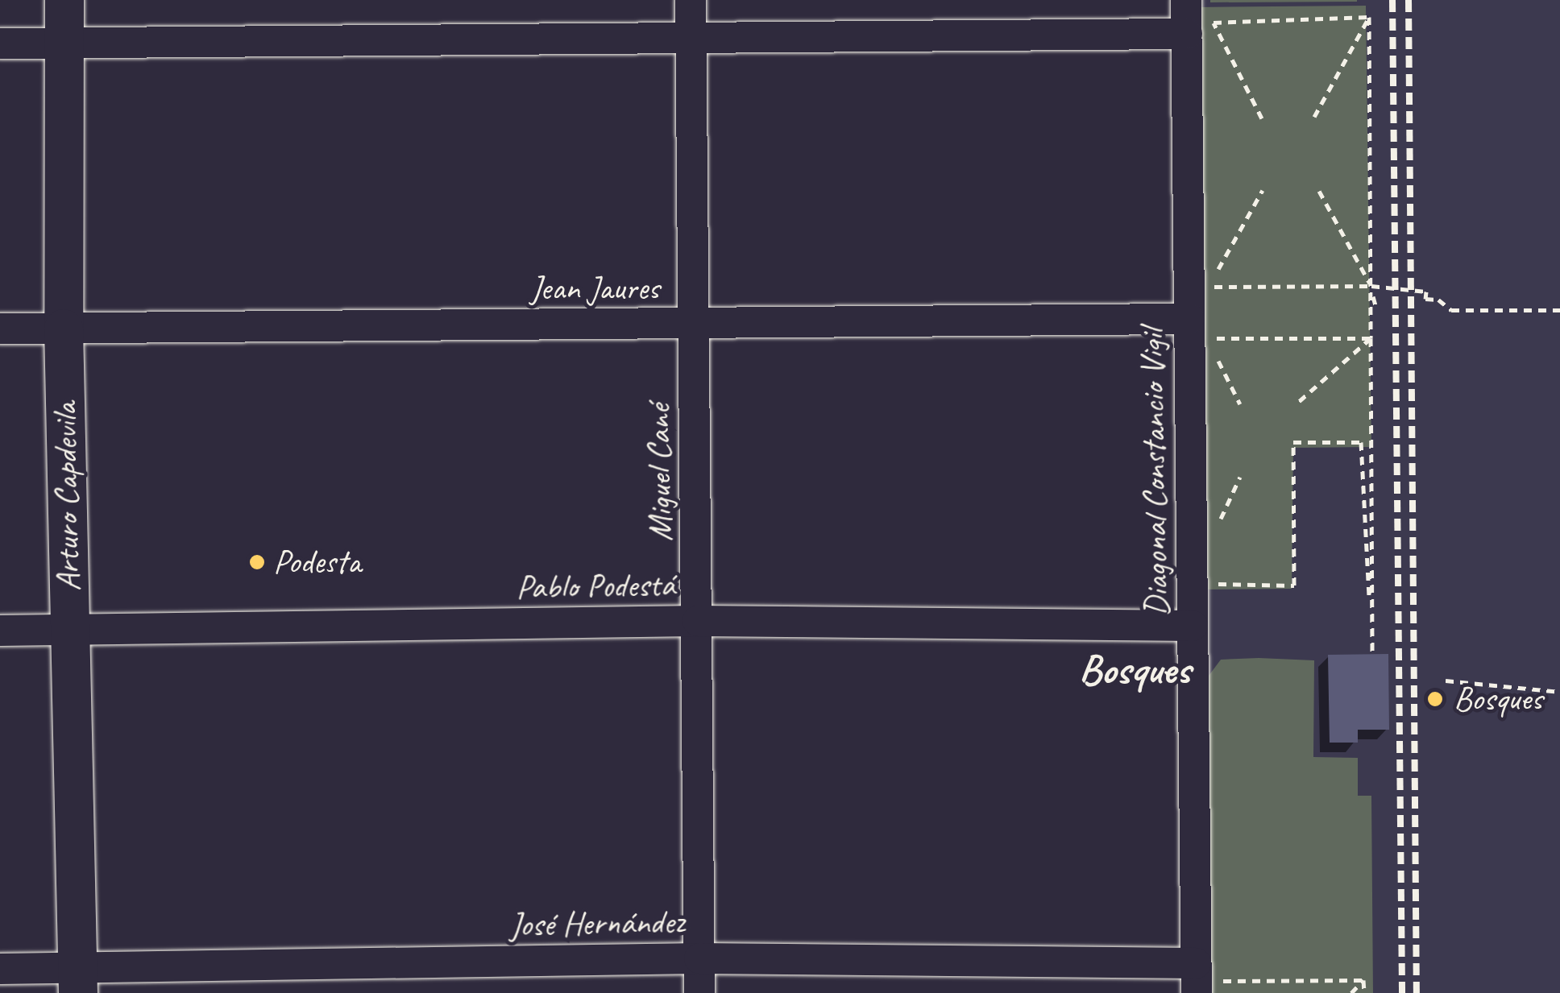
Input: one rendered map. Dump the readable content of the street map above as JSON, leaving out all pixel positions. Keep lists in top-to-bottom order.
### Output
{
  "streets": {
    "street": [
      "Jean Jaures",
      "Miguel Cané",
      "Diagonal Constancio Vigil",
      "Arturo Capdevila",
      "Pablo Podestá",
      "José Hernández"
    ]
  },
  "crossings": [
    ["Jean Jaures", "Miguel Cané"],
    ["Jean Jaures", "Diagonal Constancio Vigil"],
    ["Jean Jaures", "Arturo Capdevila"],
    ["Miguel Cané", "Pablo Podestá"],
    ["Miguel Cané", "José Hernández"],
    ["Diagonal Constancio Vigil", "Pablo Podestá"],
    ["Diagonal Constancio Vigil", "José Hernández"],
    ["Arturo Capdevila", "Pablo Podestá"],
    ["Arturo Capdevila", "José Hernández"]
  ],
  "districts": ["Bosques"],
  "places": ["Podesta", "Bosques"]
}
